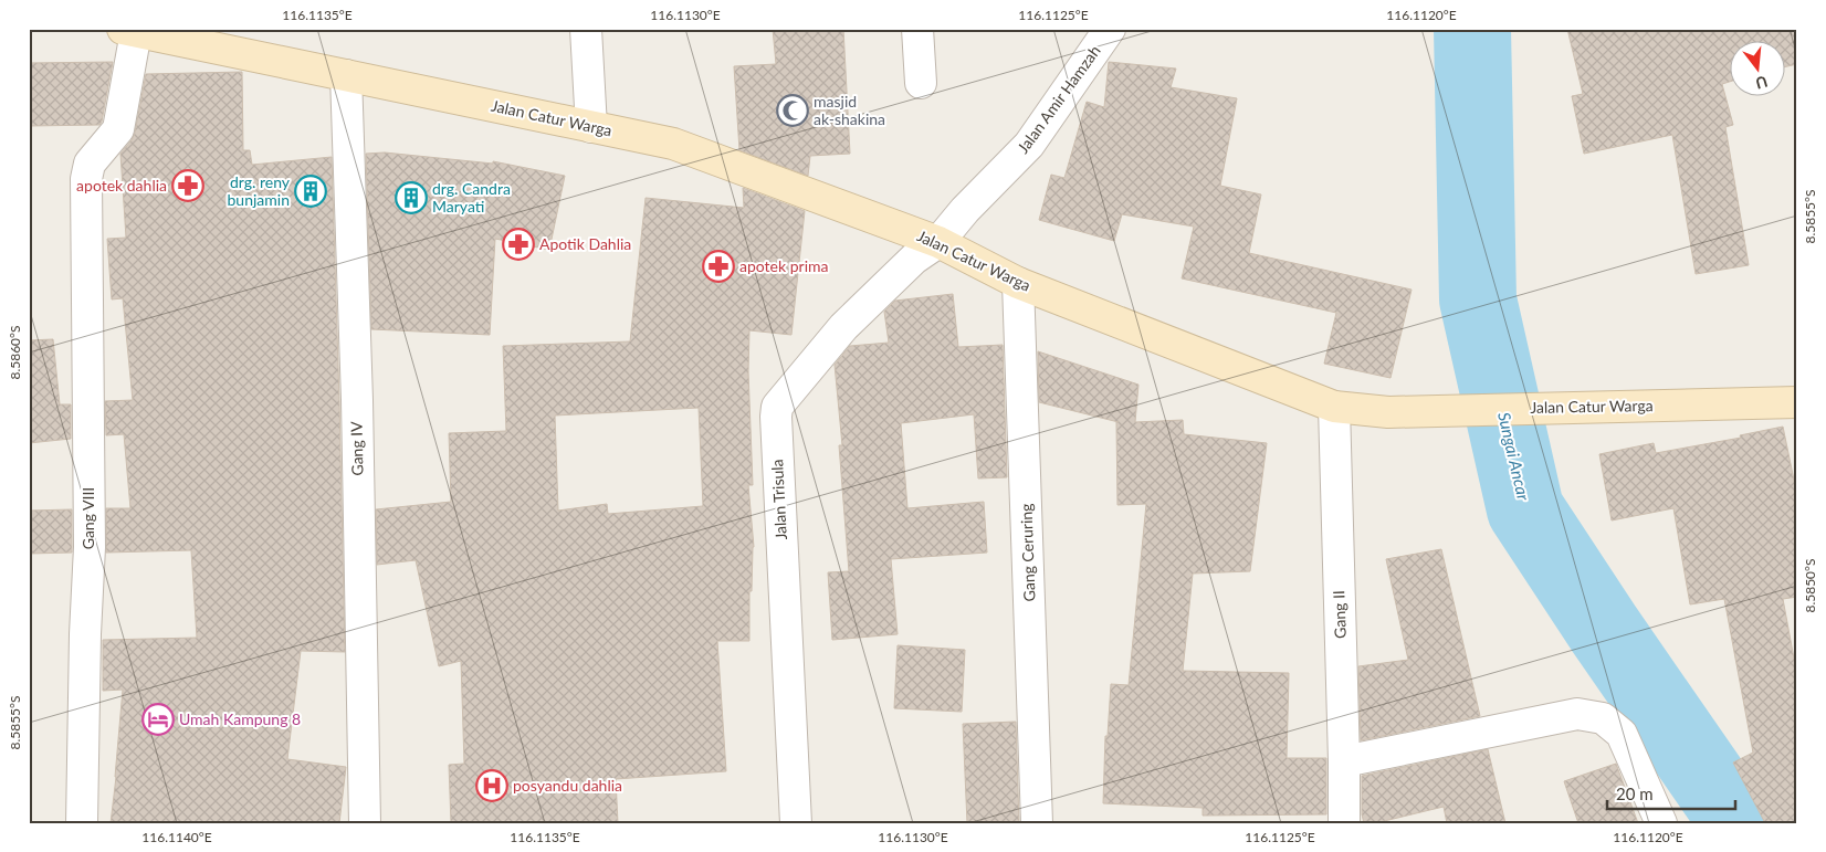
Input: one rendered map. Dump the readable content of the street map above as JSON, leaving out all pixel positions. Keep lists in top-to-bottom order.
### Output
{
  "streets": {
    "main road": ["Jalan Catur Warga"],
    "street": [
      "Jalan Amir Hamzah",
      "Gang IV",
      "Jalan Trisula",
      "Gang VIII",
      "Gang Ceruring",
      "Gang II"
    ]
  },
  "crossings": [
    ["Jalan Amir Hamzah", "Jalan Catur Warga"],
    ["Jalan Amir Hamzah", "Jalan Trisula"],
    ["Jalan Catur Warga", "Gang IV"],
    ["Jalan Catur Warga", "Jalan Trisula"],
    ["Jalan Catur Warga", "Gang VIII"],
    ["Jalan Catur Warga", "Gang Ceruring"],
    ["Jalan Catur Warga", "Gang II"]
  ],
  "water": ["Sungai Ancar"],
  "places": {
    "mosque": ["masjid ak-shakina"],
    "pharmacy": ["apotek dahlia", "Apotik Dahlia", "apotek prima"],
    "building": ["drg. reny bunjamin", "drg. Candra Maryati"],
    "hotel": ["Umah Kampung 8"],
    "hospital": ["posyandu dahlia"]
  },
  "scale_bar": "20 m",
  "north": "bottom",
  "coordinates": [
    "116.1135°E",
    "116.1130°E",
    "116.1125°E",
    "116.1120°E",
    "8.5855°S",
    "8.5860°S",
    "8.5850°S",
    "116.1140°E"
  ]
}
